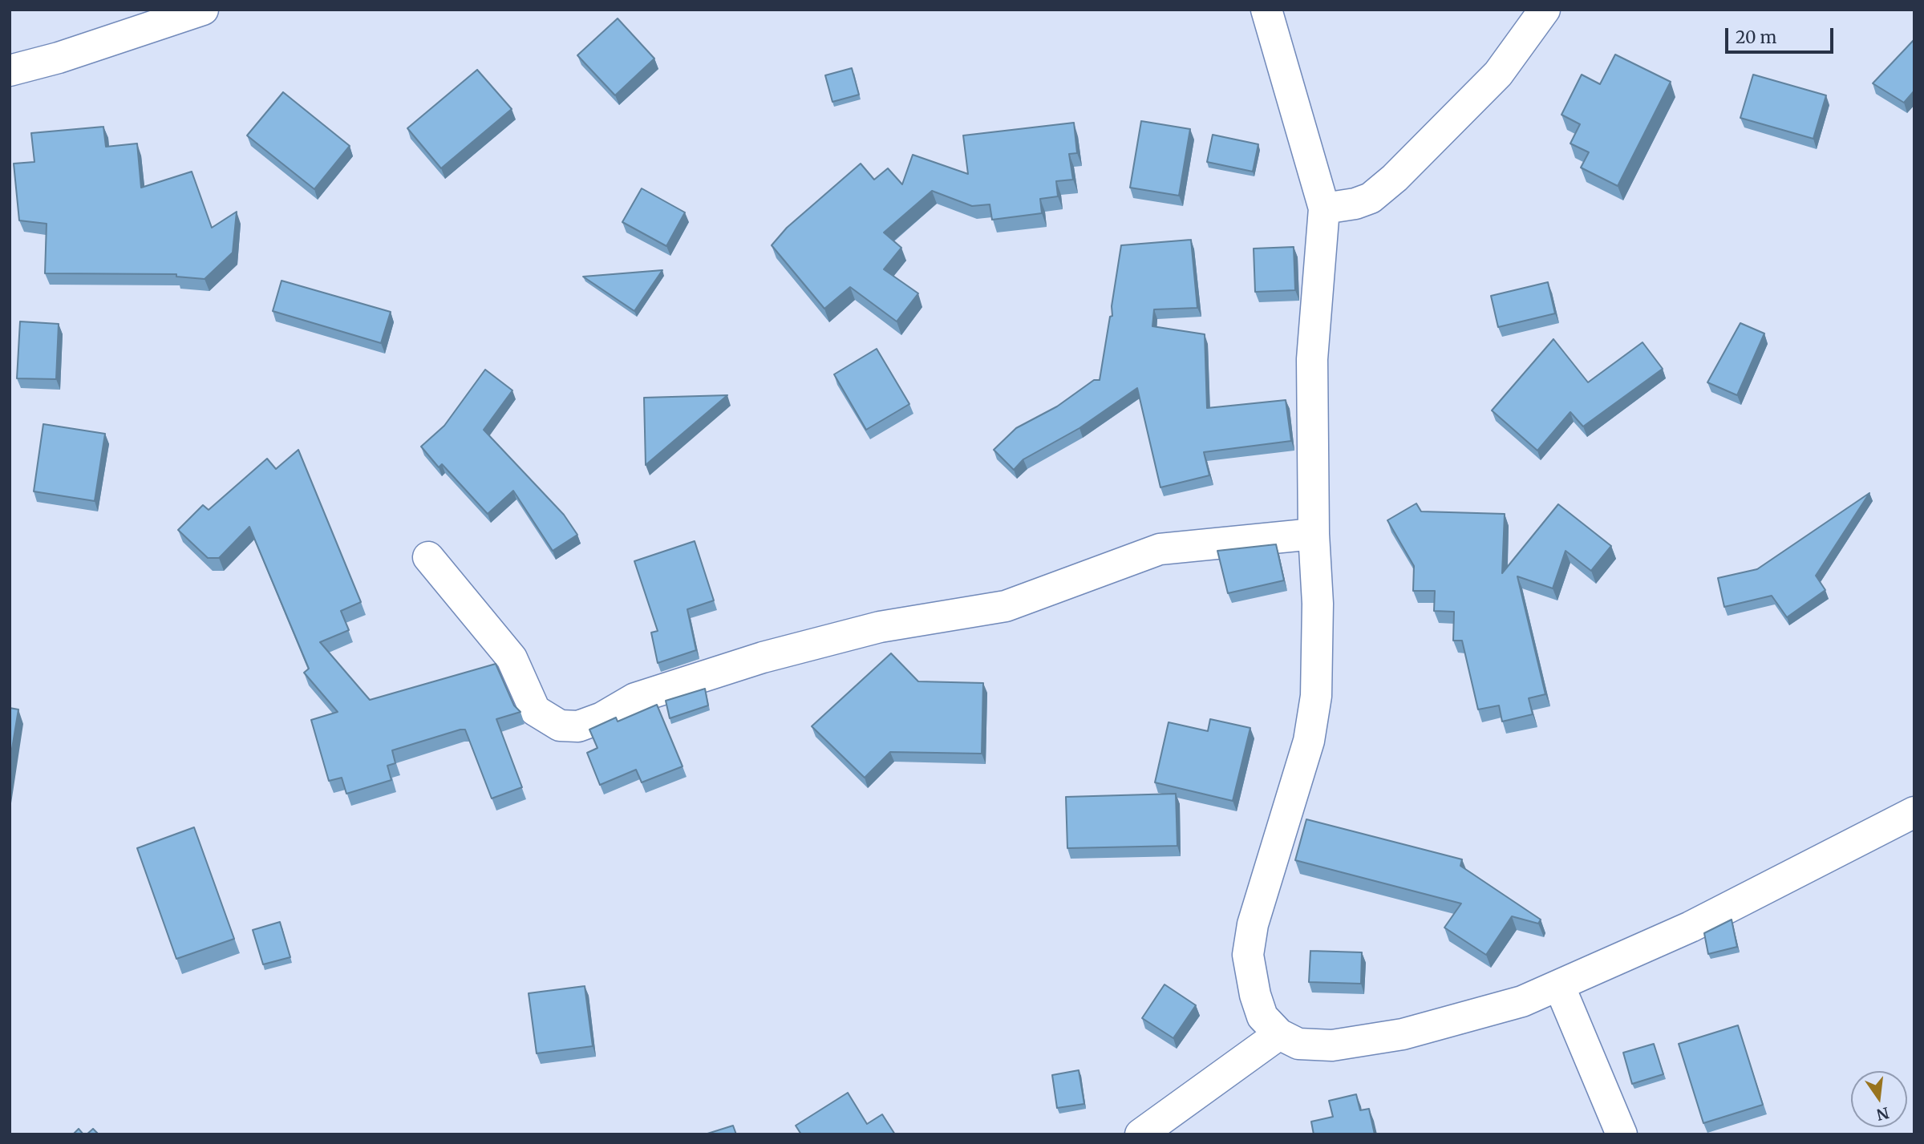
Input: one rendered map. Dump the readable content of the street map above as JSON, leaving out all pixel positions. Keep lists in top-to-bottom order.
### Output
{
  "scale_bar": "20 m",
  "north": "bottom"
}
